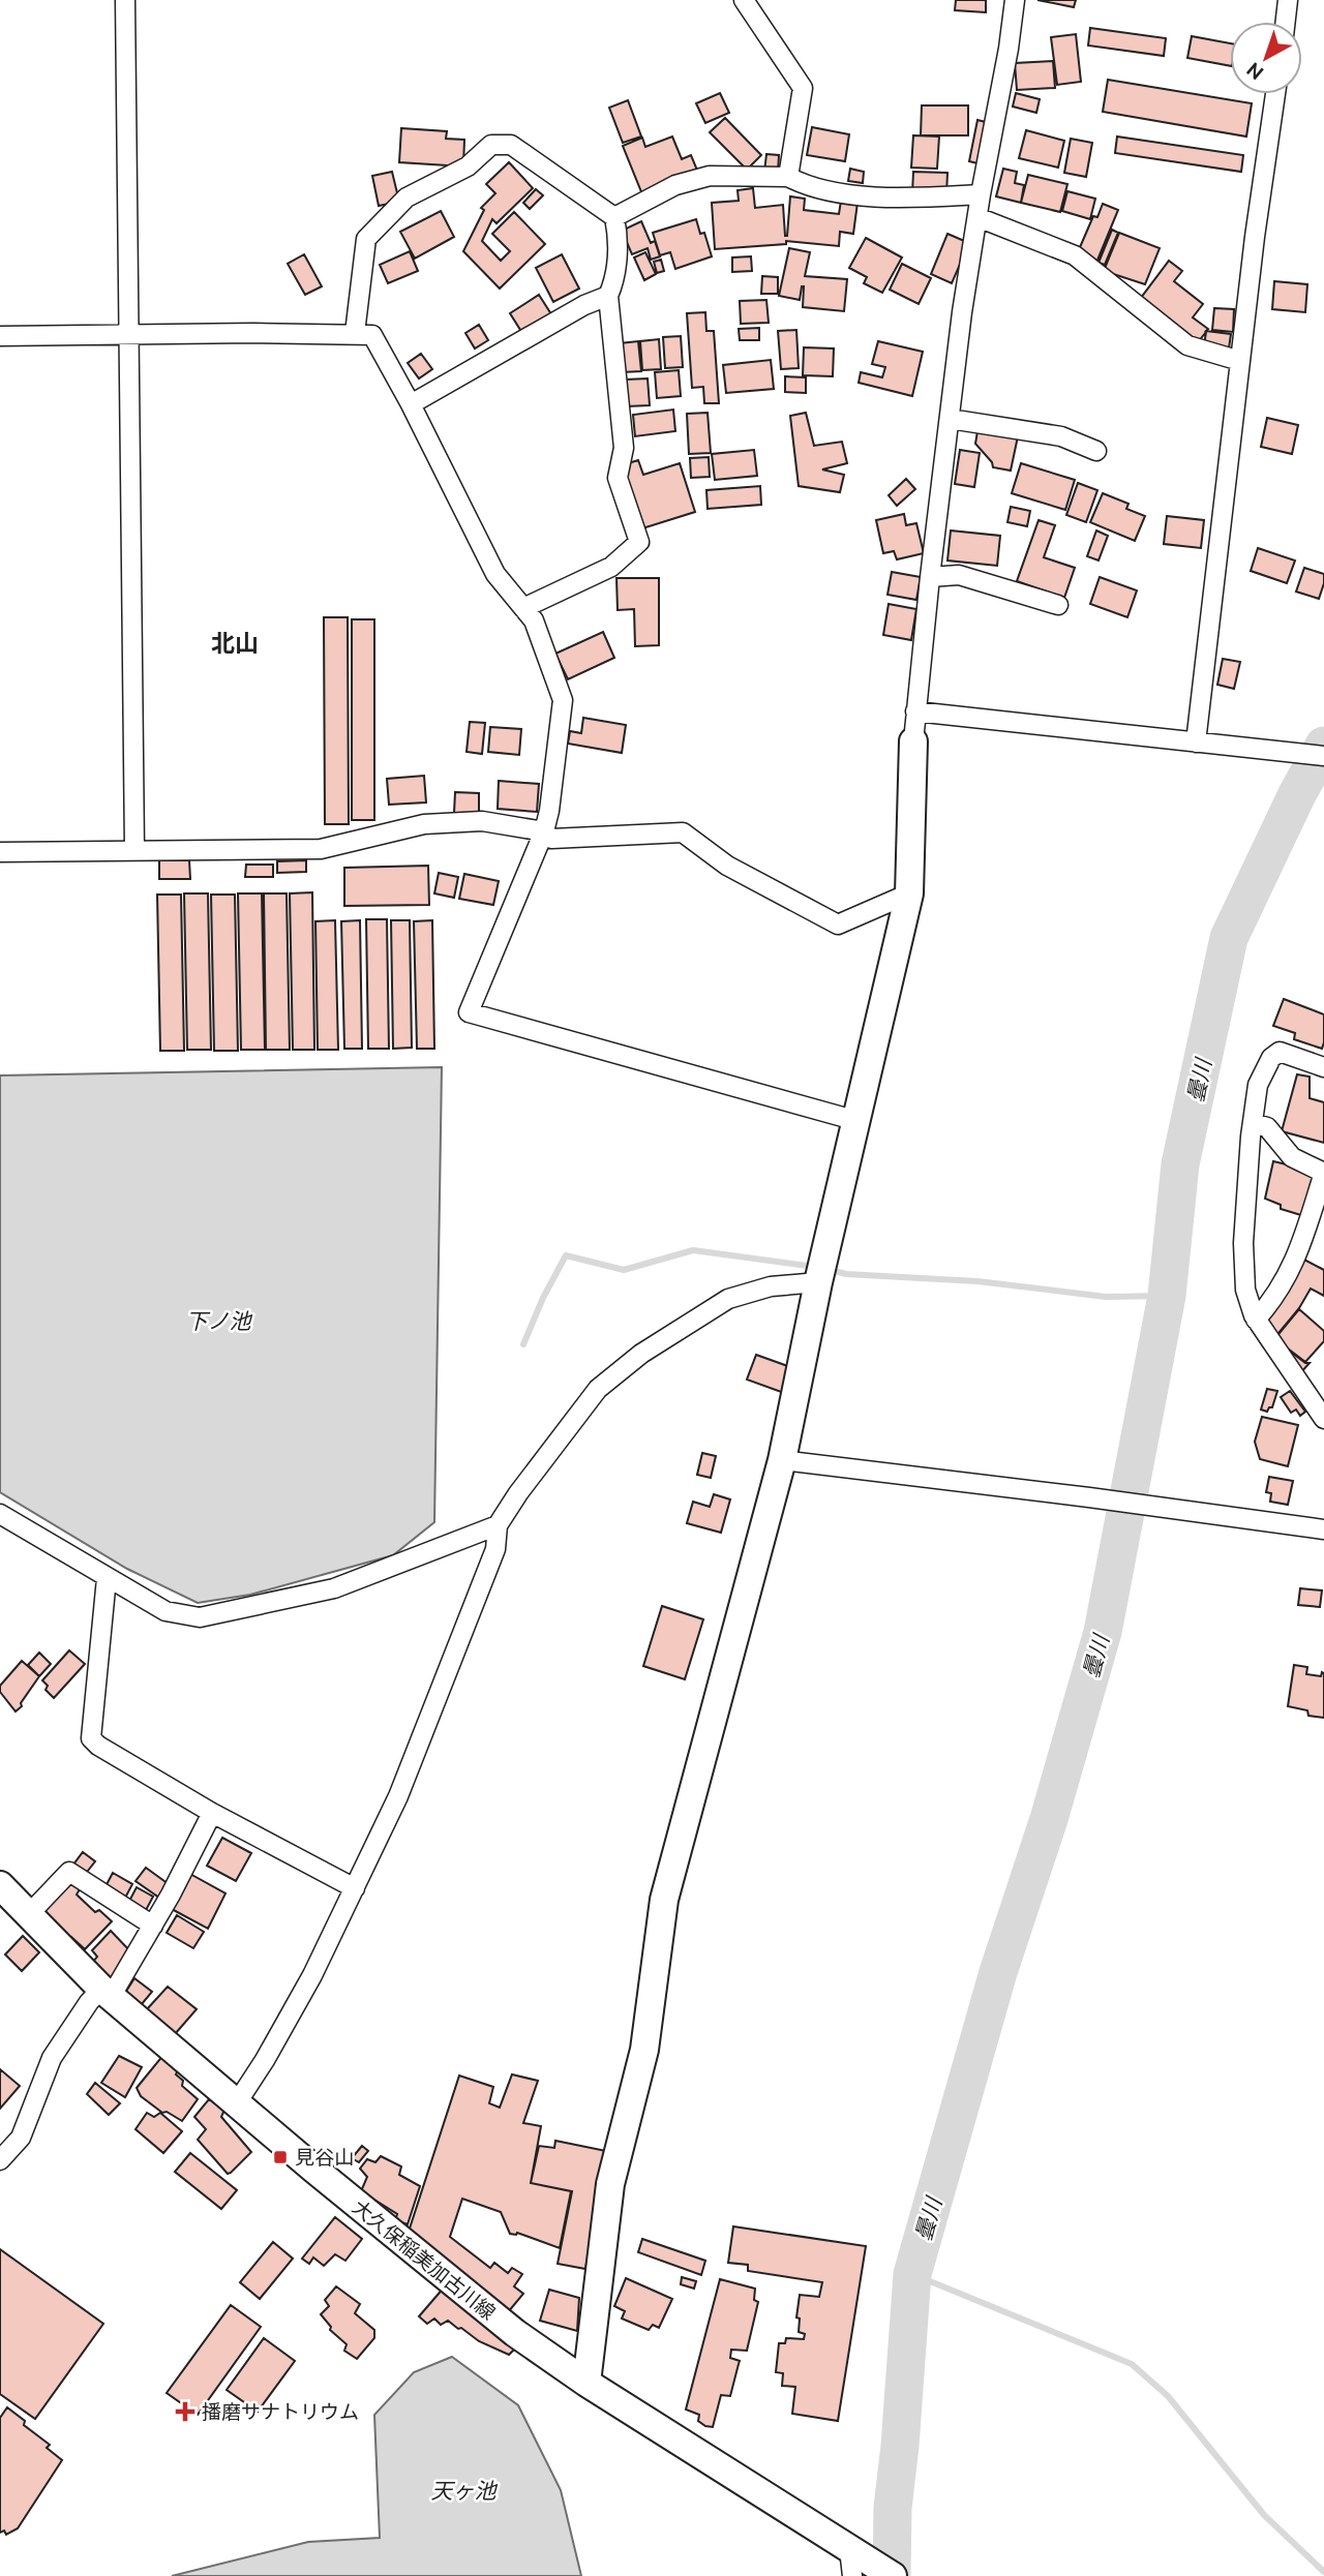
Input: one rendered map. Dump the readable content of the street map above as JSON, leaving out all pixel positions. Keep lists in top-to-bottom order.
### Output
{
  "streets": {
    "street": ["大久保稲美加古川線"]
  },
  "districts": ["北山"],
  "water": ["曇川", "下ノ池", "天ヶ池"],
  "places": {
    "transit": ["見谷山"],
    "health": ["播磨サナトリウム"]
  },
  "north": "bottom left"
}
